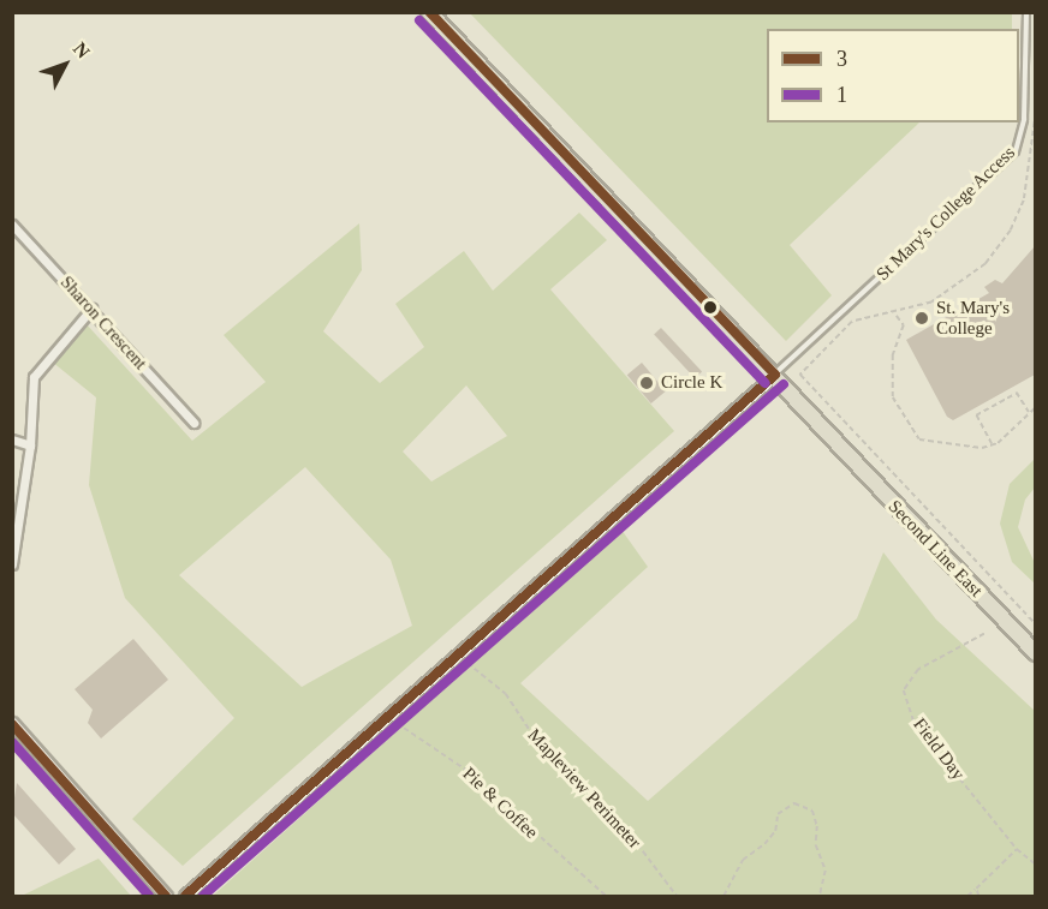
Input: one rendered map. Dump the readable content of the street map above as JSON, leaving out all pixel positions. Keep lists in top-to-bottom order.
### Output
{
  "streets": {
    "highway": ["Second Line East"],
    "street": ["Sharon Crescent"],
    "lane": ["St Mary's College Access"],
    "path": ["Field Day", "Mapleview Perimeter", "Pie & Coffee"]
  },
  "crossings": [
    ["St Mary's College Access", "Second Line East"]
  ],
  "places": ["St. Mary's College", "Circle K"],
  "lines": ["transit line 3", "transit line 1"],
  "legend": ["3", "1"],
  "north": "top right"
}
